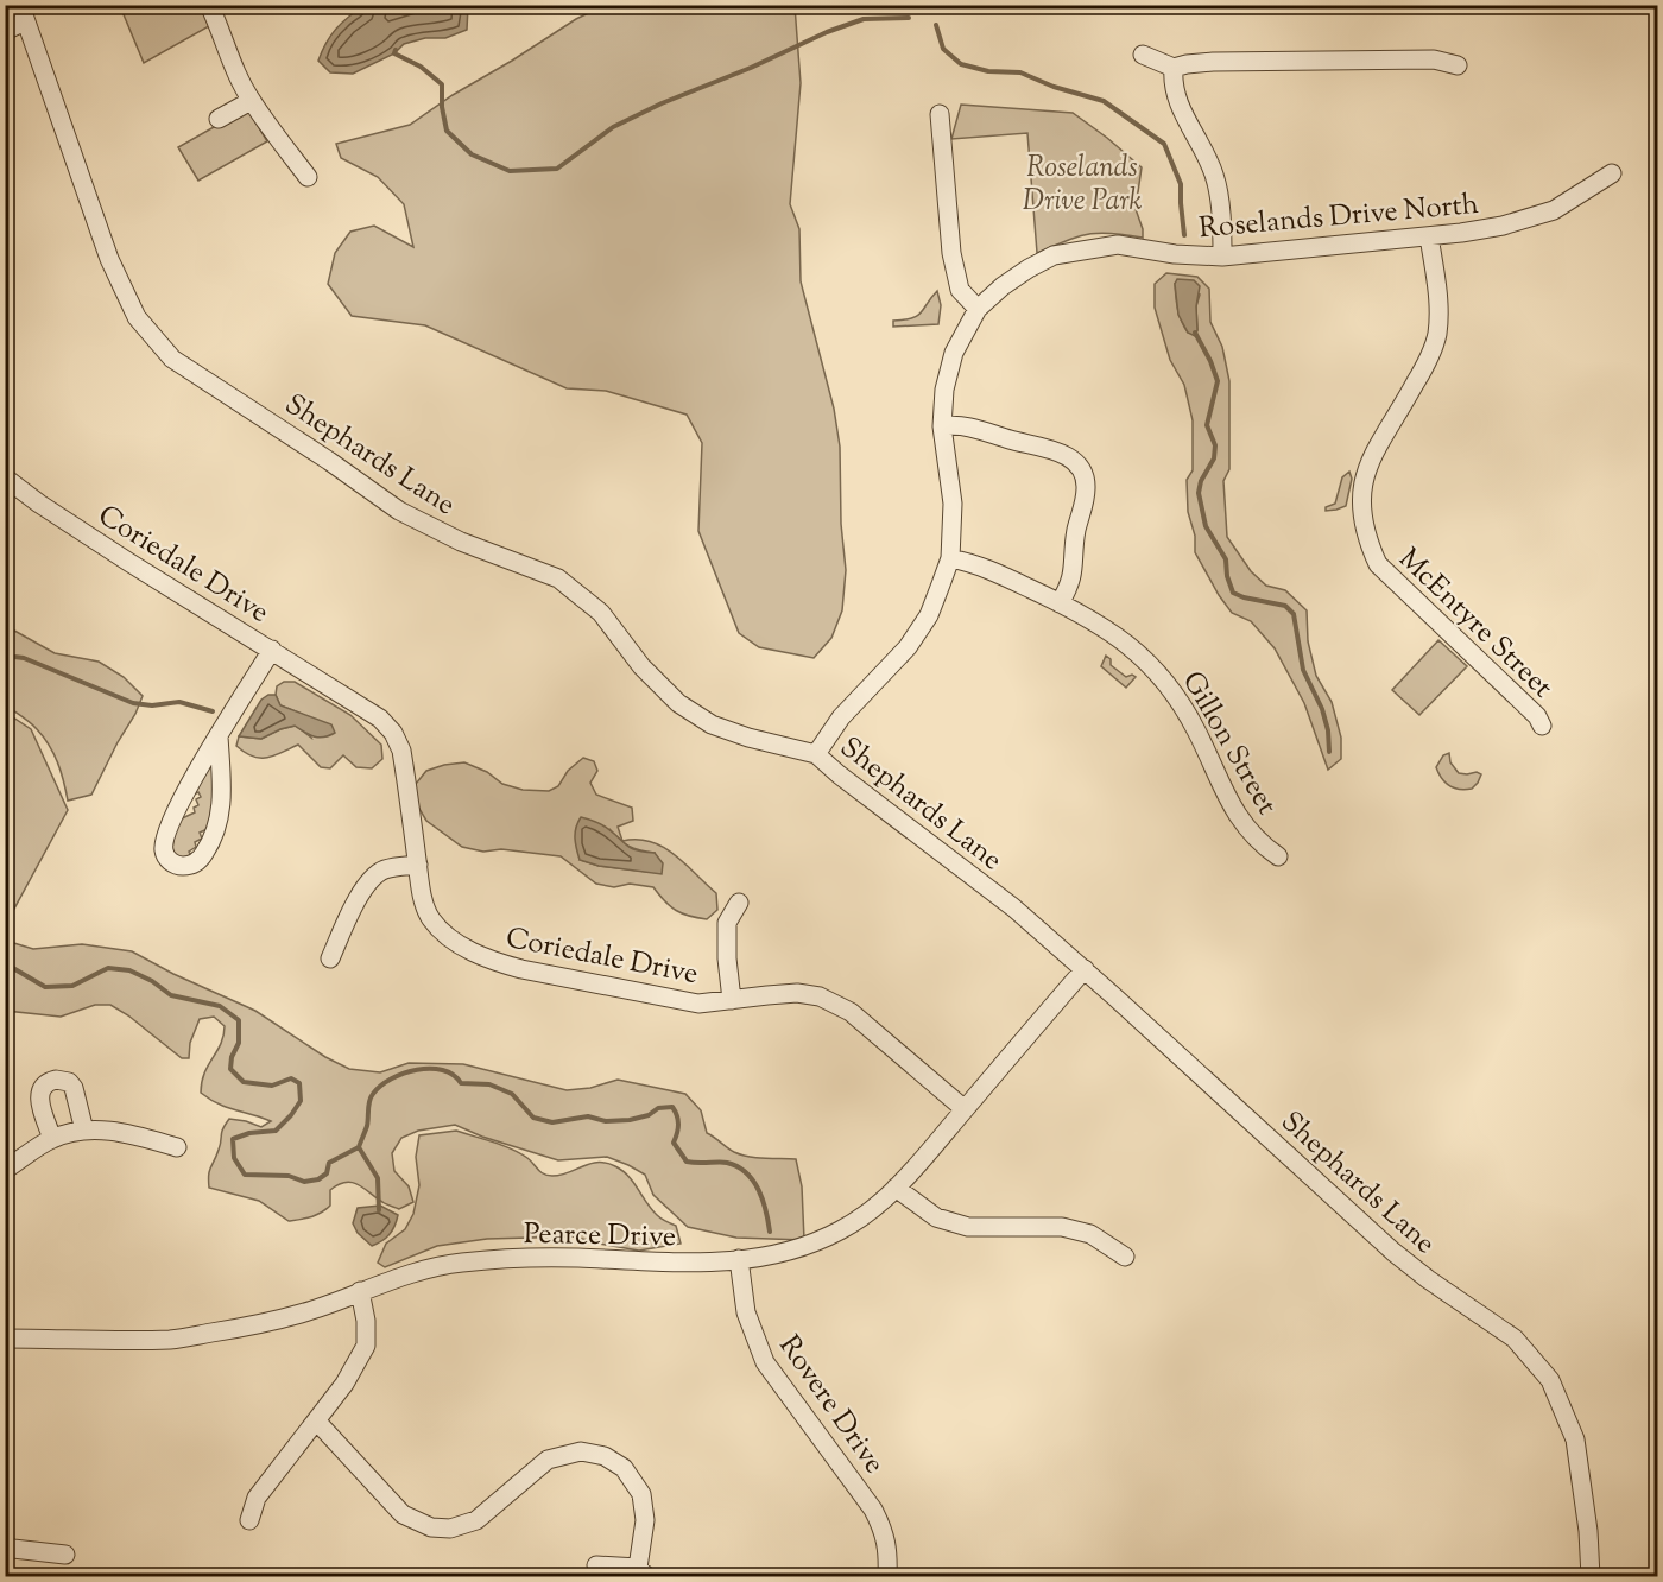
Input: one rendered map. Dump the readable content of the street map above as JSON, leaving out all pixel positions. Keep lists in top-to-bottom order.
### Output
{
  "streets": {
    "street": [
      "Roselands Drive North",
      "Shephards Lane",
      "Coriedale Drive",
      "McEntyre Street",
      "Gillon Street",
      "Pearce Drive",
      "Rovere Drive"
    ]
  },
  "crossings": [
    ["Roselands Drive North", "Shephards Lane"],
    ["Roselands Drive North", "McEntyre Street"],
    ["Roselands Drive North", "Gillon Street"],
    ["Shephards Lane", "Pearce Drive"],
    ["Coriedale Drive", "Pearce Drive"],
    ["Pearce Drive", "Rovere Drive"]
  ],
  "parks": ["Roselands Drive Park"]
}
